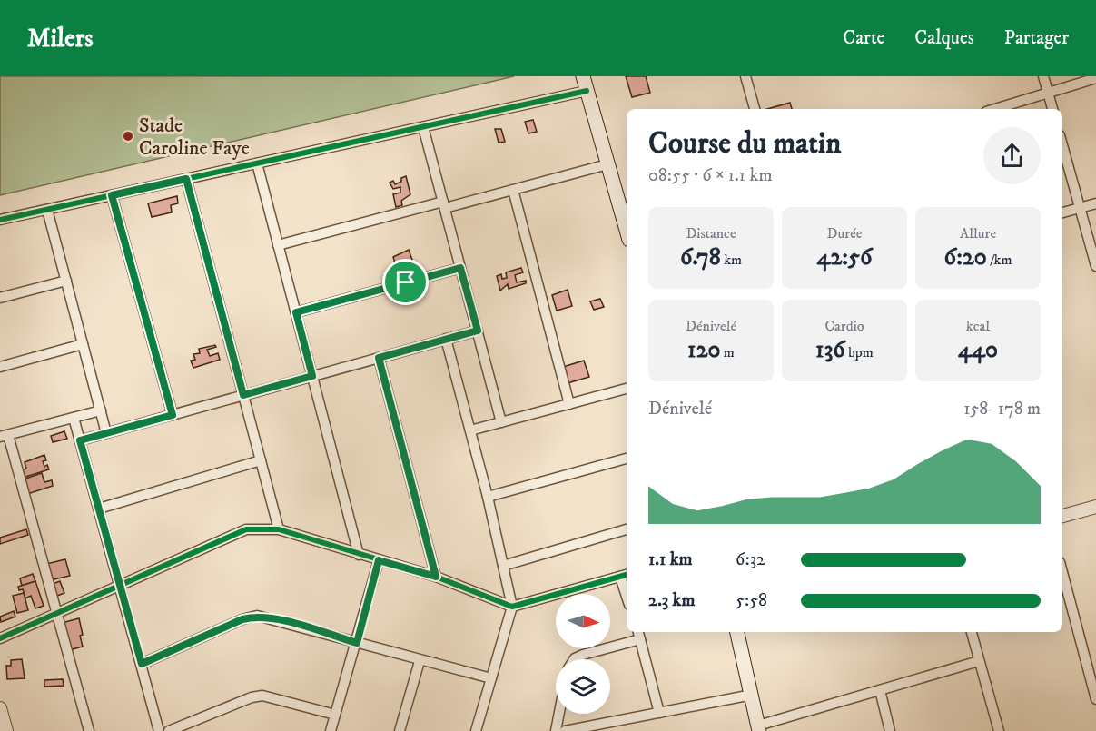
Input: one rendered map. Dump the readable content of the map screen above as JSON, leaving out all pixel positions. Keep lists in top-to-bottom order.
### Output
{
  "places": ["Stade Caroline Faye"],
  "north": "right",
  "page": {
    "header": "Milers",
    "nav": ["Carte", "Calques", "Partager"],
    "heading": ["Course du matin", "08:55 · 6 × 1.1 km"],
    "stats": [
      ["Distance", "6.78 km"],
      ["Durée", "42:56"],
      ["Allure", "6:20 /km"],
      ["Dénivelé", "120 m"],
      ["Cardio", "136 bpm"],
      ["kcal", "440"]
    ],
    "chart": ["Dénivelé", "158–178 m"],
    "list": [
      {
        "name": "1.1 km",
        "note": "6:32"
      },
      {
        "name": "2.3 km",
        "note": "5:58"
      }
    ]
  }
}
